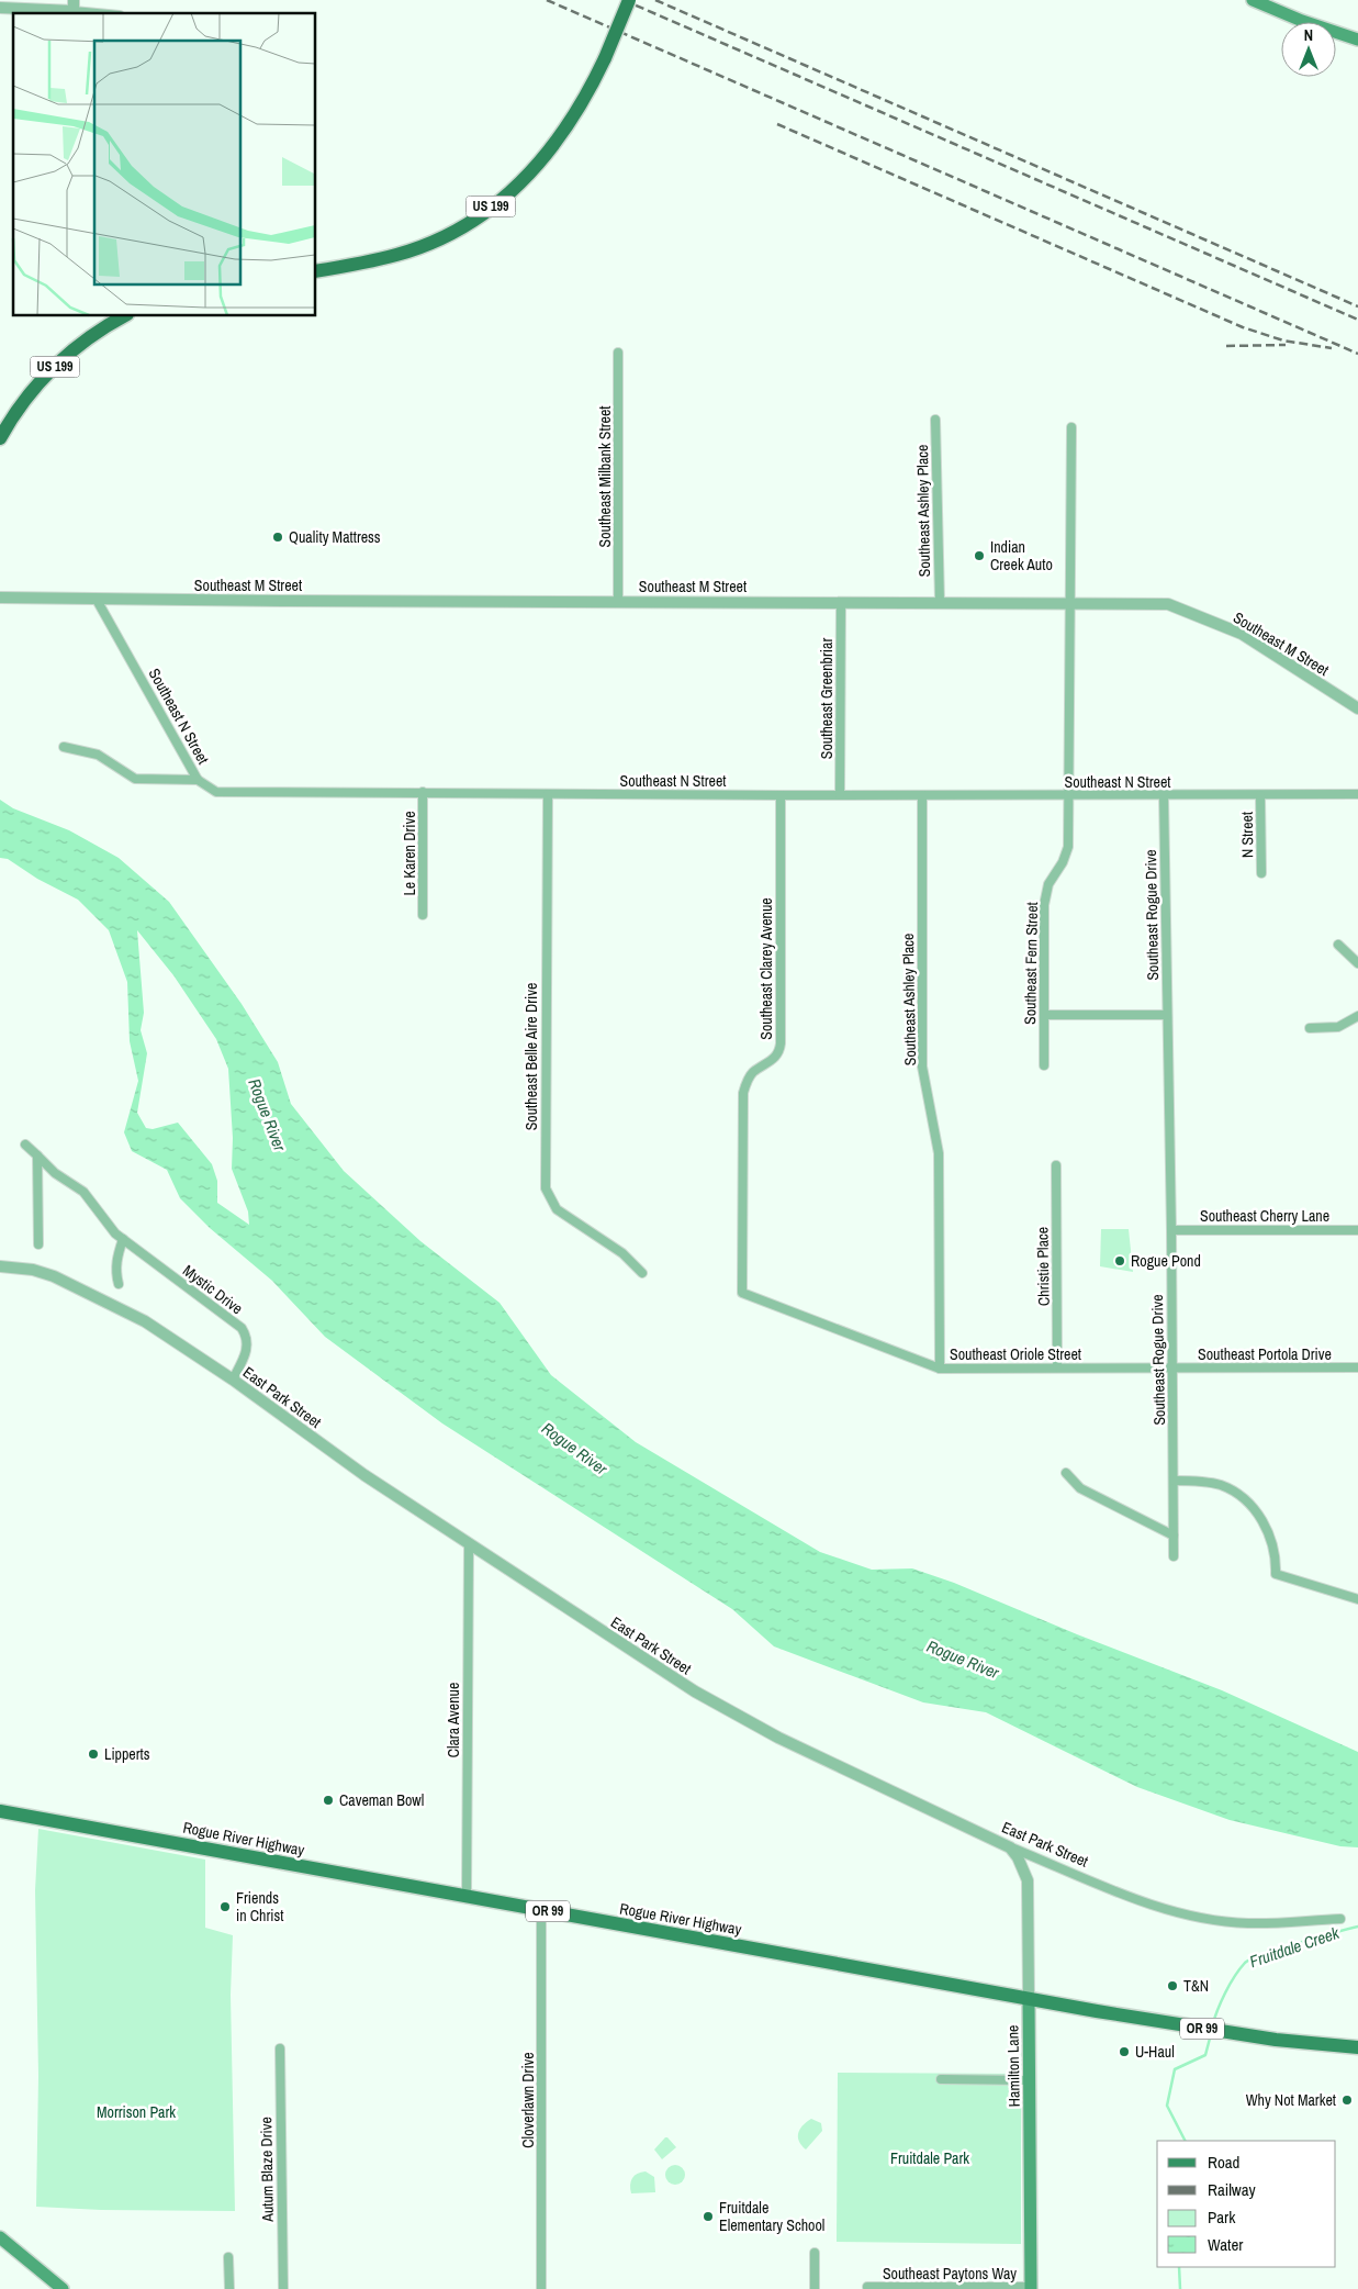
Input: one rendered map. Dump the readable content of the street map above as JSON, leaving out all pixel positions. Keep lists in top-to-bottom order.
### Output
{
  "streets": {
    "highway": ["US 199"],
    "main road": ["Rogue River Highway", "OR 99", "Hamilton Lane"],
    "street": [
      "Southeast Milbank Street",
      "Southeast Ashley Place",
      "Southeast M Street",
      "Southeast Greenbriar",
      "Southeast N Street",
      "N Street",
      "Le Karen Drive",
      "Southeast Rogue Drive",
      "Southeast Fern Street",
      "Southeast Clarey Avenue",
      "Southeast Belle Aire Drive",
      "Southeast Cherry Lane",
      "Christie Place",
      "Mystic Drive",
      "Southeast Oriole Street",
      "Southeast Portola Drive",
      "East Park Street",
      "Clara Avenue",
      "Cloverlawn Drive",
      "Autum Blaze Drive",
      "Southeast Paytons Way"
    ]
  },
  "crossings": [
    ["Southeast Milbank Street", "Southeast M Street"],
    ["Southeast Ashley Place", "Southeast M Street"],
    ["Southeast Ashley Place", "Southeast N Street"],
    ["Southeast Ashley Place", "Southeast Oriole Street"],
    ["Southeast M Street", "Southeast Greenbriar"],
    ["Southeast M Street", "Southeast N Street"],
    ["Southeast M Street", "Southeast Fern Street"],
    ["Southeast Greenbriar", "Southeast N Street"],
    ["Southeast N Street", "N Street"],
    ["Southeast N Street", "Le Karen Drive"],
    ["Southeast N Street", "Southeast Rogue Drive"],
    ["Southeast N Street", "Southeast Fern Street"],
    ["Southeast N Street", "Southeast Clarey Avenue"],
    ["Southeast N Street", "Southeast Belle Aire Drive"],
    ["Southeast Rogue Drive", "Southeast Cherry Lane"],
    ["Southeast Rogue Drive", "Southeast Oriole Street"],
    ["Southeast Rogue Drive", "Southeast Portola Drive"],
    ["Southeast Clarey Avenue", "Southeast Oriole Street"],
    ["Christie Place", "Southeast Oriole Street"],
    ["Mystic Drive", "East Park Street"],
    ["Southeast Oriole Street", "Southeast Portola Drive"],
    ["East Park Street", "Clara Avenue"],
    ["East Park Street", "Hamilton Lane"],
    ["Clara Avenue", "Rogue River Highway"],
    ["Rogue River Highway", "Hamilton Lane"],
    ["Rogue River Highway", "Cloverlawn Drive"],
    ["Hamilton Lane", "Southeast Paytons Way"]
  ],
  "water": ["Rogue River", "Fruitdale Creek"],
  "parks": ["Morrison Park", "Fruitdale Park"],
  "places": [
    "Quality Mattress",
    "Indian Creek Auto",
    "Rogue Pond",
    "Lipperts",
    "Caveman Bowl",
    "Friends in Christ",
    "T&N",
    "U-Haul",
    "Why Not Market",
    "Fruitdale Elementary School"
  ],
  "legend": [
    "Road",
    "Railway",
    "Park",
    "Water"
  ],
  "north": "top"
}
